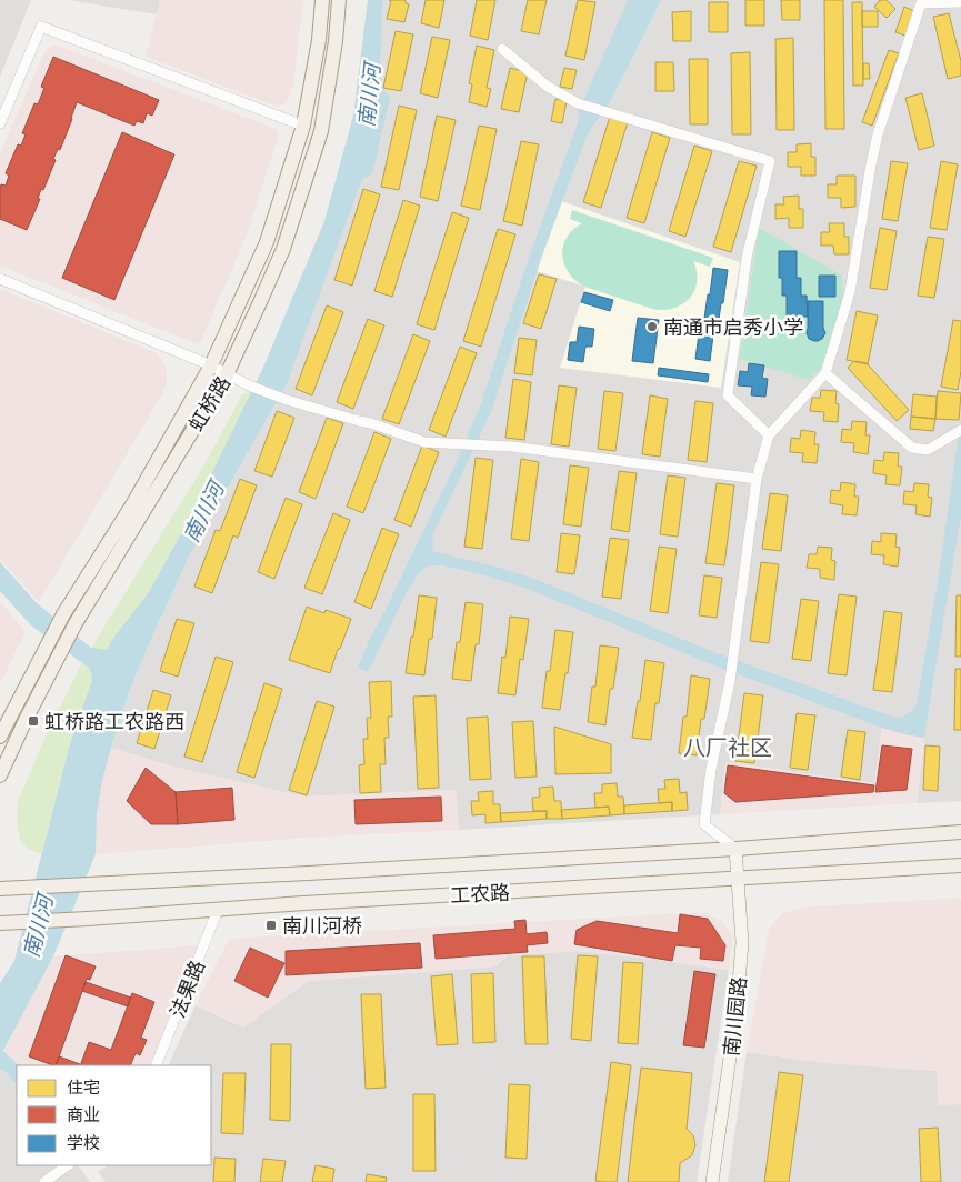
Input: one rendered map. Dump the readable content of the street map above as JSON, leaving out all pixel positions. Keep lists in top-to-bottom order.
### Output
{
  "streets": {
    "main road": ["虹桥路", "工农路"],
    "street": ["法果路", "南川园路"]
  },
  "crossings": [
    ["工农路", "法果路"],
    ["工农路", "南川园路"]
  ],
  "districts": ["八厂社区"],
  "water": ["南川河"],
  "places": {
    "other": ["南通市启秀小学"],
    "transit": ["虹桥路工农路西", "南川河桥"]
  },
  "legend": ["住宅", "商业", "学校"]
}
